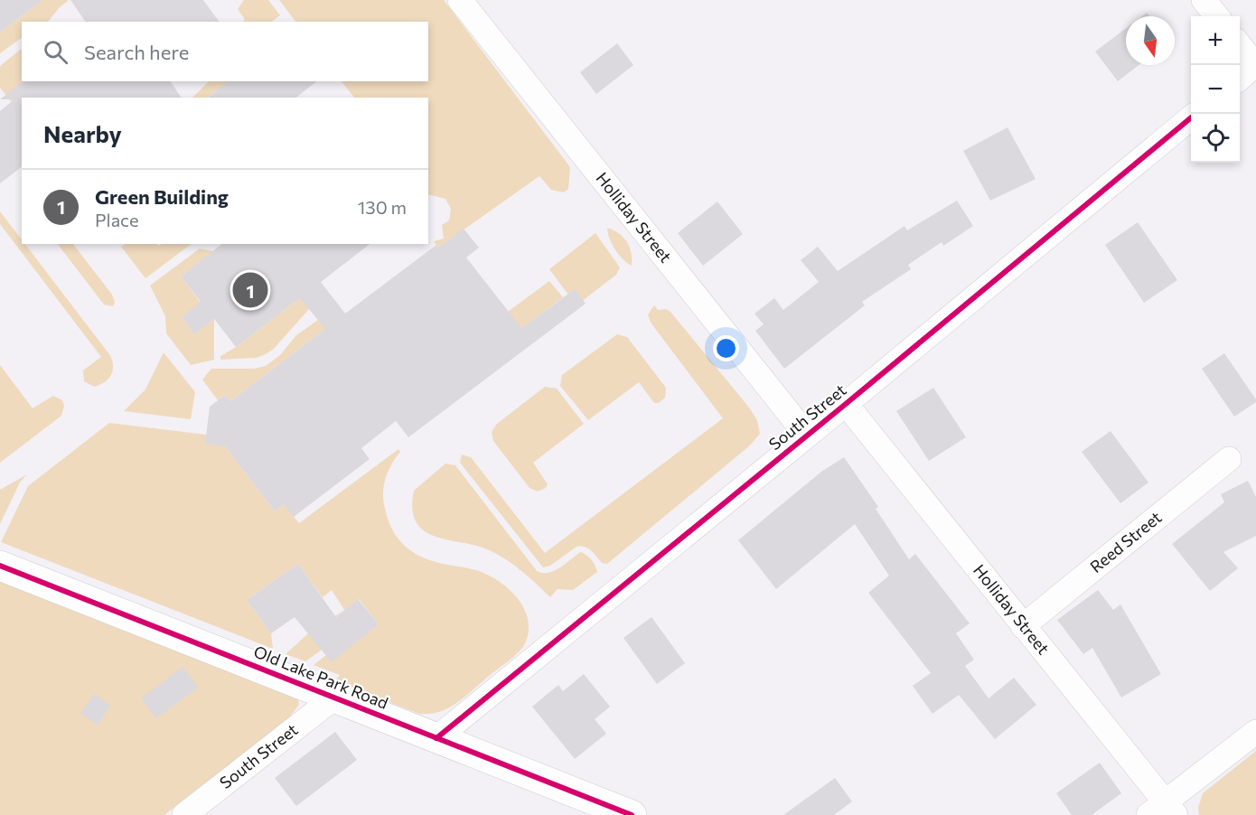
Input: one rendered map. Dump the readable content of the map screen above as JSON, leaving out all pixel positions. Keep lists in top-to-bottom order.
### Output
{
  "streets": {
    "street": [
      "Holliday Street",
      "South Street",
      "Reed Street",
      "Old Lake Park Road"
    ]
  },
  "crossings": [
    ["Holliday Street", "South Street"],
    ["Holliday Street", "Reed Street"],
    ["South Street", "Old Lake Park Road"]
  ],
  "north": "bottom",
  "page": {
    "map_buttons": ["+", "−"],
    "search": "Search here",
    "heading": "Nearby",
    "list": [
      {
        "mark": "1",
        "name": "Green Building",
        "note": "Place",
        "value": "130 m"
      }
    ],
    "pins": "1"
  }
}
